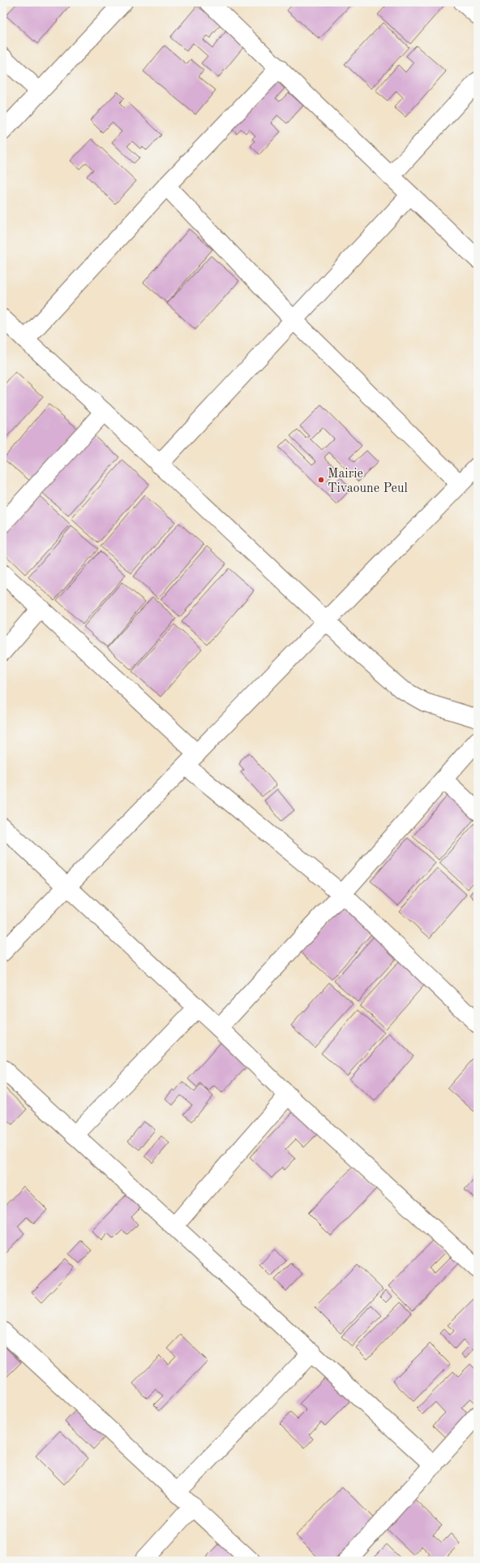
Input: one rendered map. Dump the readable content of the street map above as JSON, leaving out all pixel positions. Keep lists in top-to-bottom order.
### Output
{
  "places": ["Mairie Tivaoune Peul"]
}
